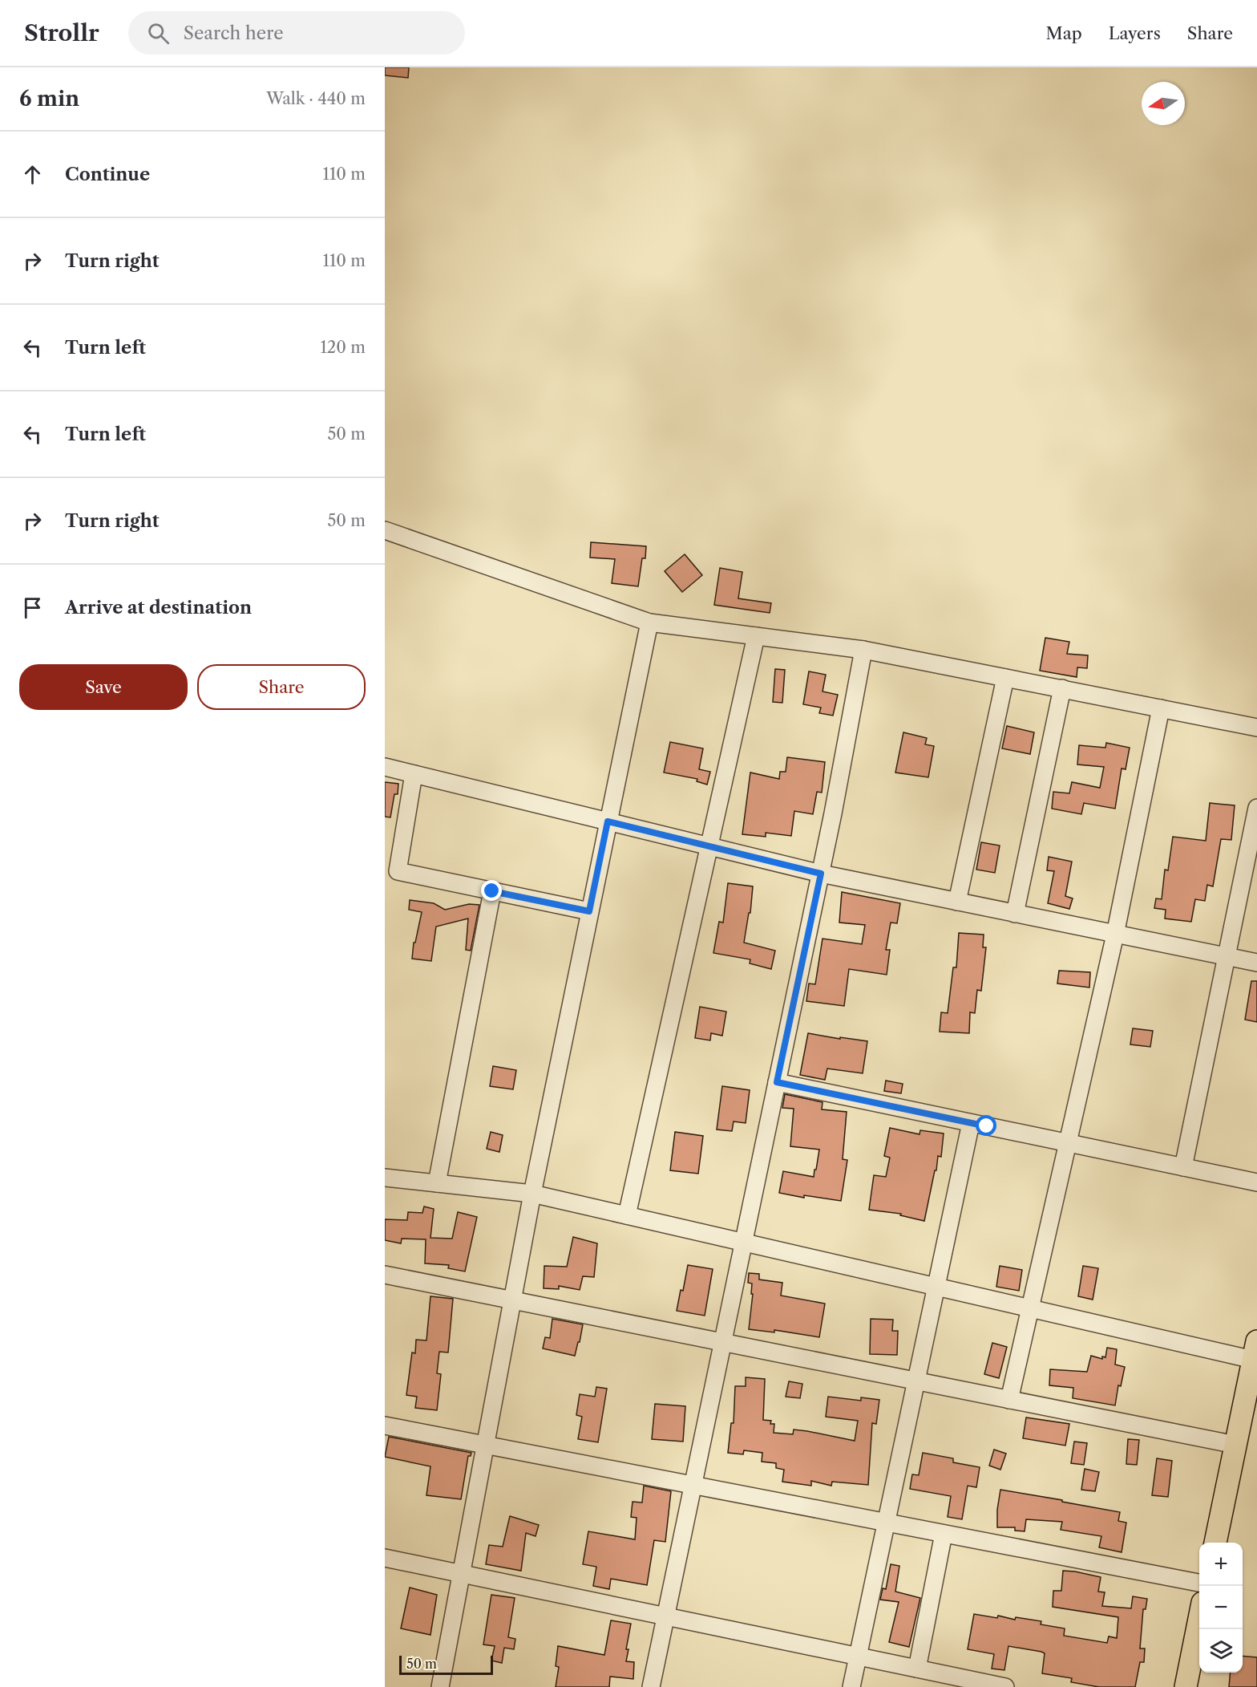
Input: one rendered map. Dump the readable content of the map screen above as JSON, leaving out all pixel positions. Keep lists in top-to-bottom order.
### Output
{
  "scale_bar": "50 m",
  "north": "left",
  "page": {
    "header": "Strollr",
    "search": "Search here",
    "nav": ["Map", "Layers", "Share"],
    "heading": ["6 min", "Walk · 440 m"],
    "list": [
      ["Continue", "110 m"],
      ["Turn right", "110 m"],
      ["Turn left", "120 m"],
      ["Turn left", "50 m"],
      ["Turn right", "50 m"],
      "Arrive at destination"
    ],
    "buttons": ["Save", "Share"],
    "map_buttons": ["+", "−"],
    "scale": "50 m"
  }
}
